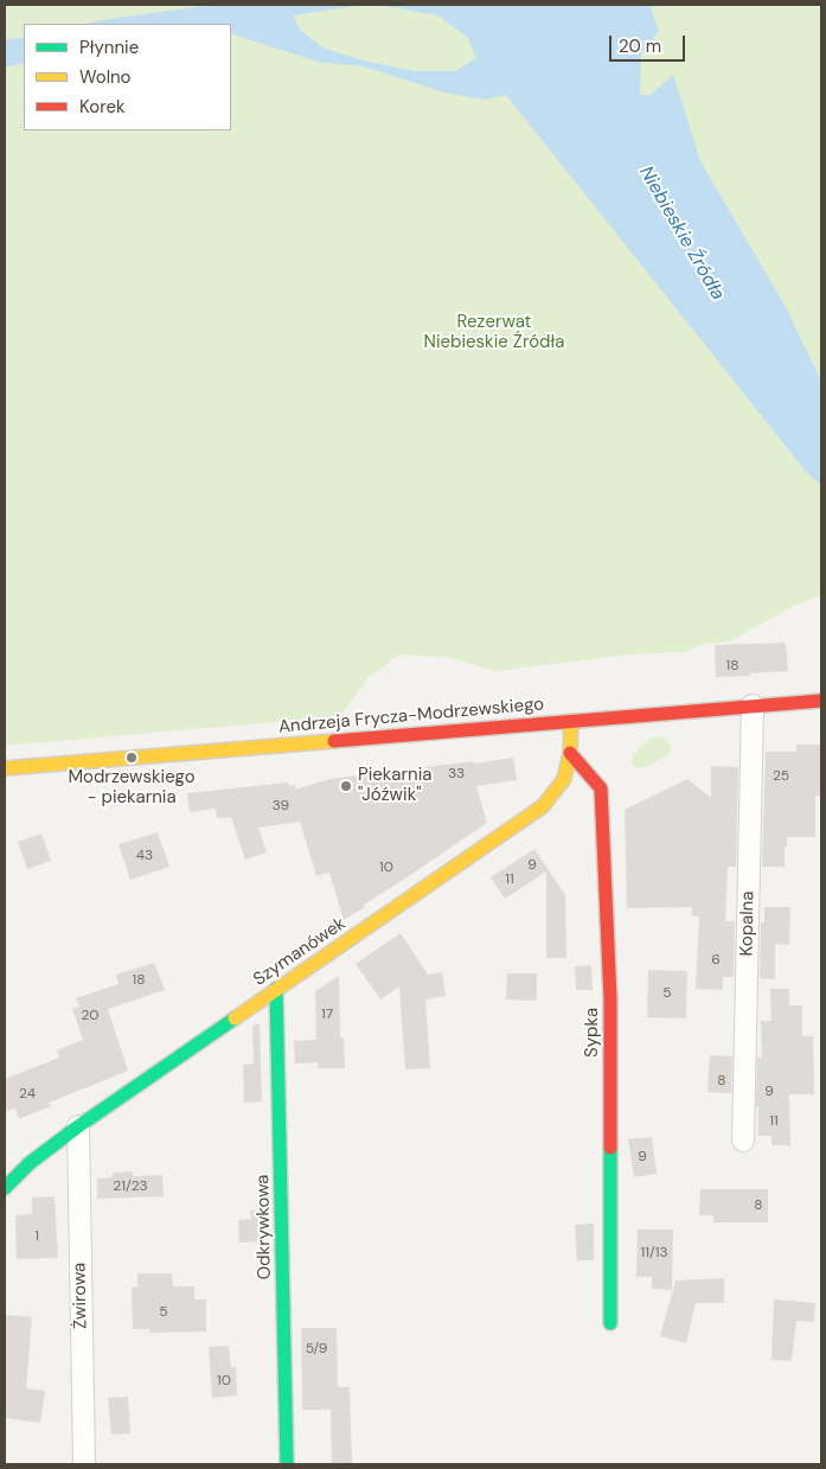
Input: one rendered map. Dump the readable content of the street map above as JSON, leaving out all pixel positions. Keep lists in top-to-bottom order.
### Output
{
  "streets": {
    "street": [
      "Andrzeja Frycza-Modrzewskiego",
      "Kopalna",
      "Szymanówek",
      "Sypka",
      "Odkrywkowa",
      "Żwirowa"
    ]
  },
  "crossings": [
    ["Andrzeja Frycza-Modrzewskiego", "Kopalna"],
    ["Andrzeja Frycza-Modrzewskiego", "Szymanówek"],
    ["Szymanówek", "Sypka"],
    ["Szymanówek", "Odkrywkowa"],
    ["Szymanówek", "Żwirowa"]
  ],
  "water": ["Niebieskie Źródła"],
  "parks": ["Rezerwat Niebieskie Źródła"],
  "places": ["Modrzewskiego - piekarnia", "Piekarnia \"Jóźwik\""],
  "house_numbers": [
    "18",
    "33",
    "25",
    "39",
    "43",
    "9",
    "10",
    "11",
    "6",
    "18",
    "5",
    "17",
    "20",
    "8",
    "9",
    "24",
    "11",
    "9",
    "21/23",
    "8",
    "1",
    "11/13",
    "5",
    "5/9",
    "10"
  ],
  "legend": ["Płynnie", "Wolno", "Korek"],
  "scale_bar": "20 m"
}
